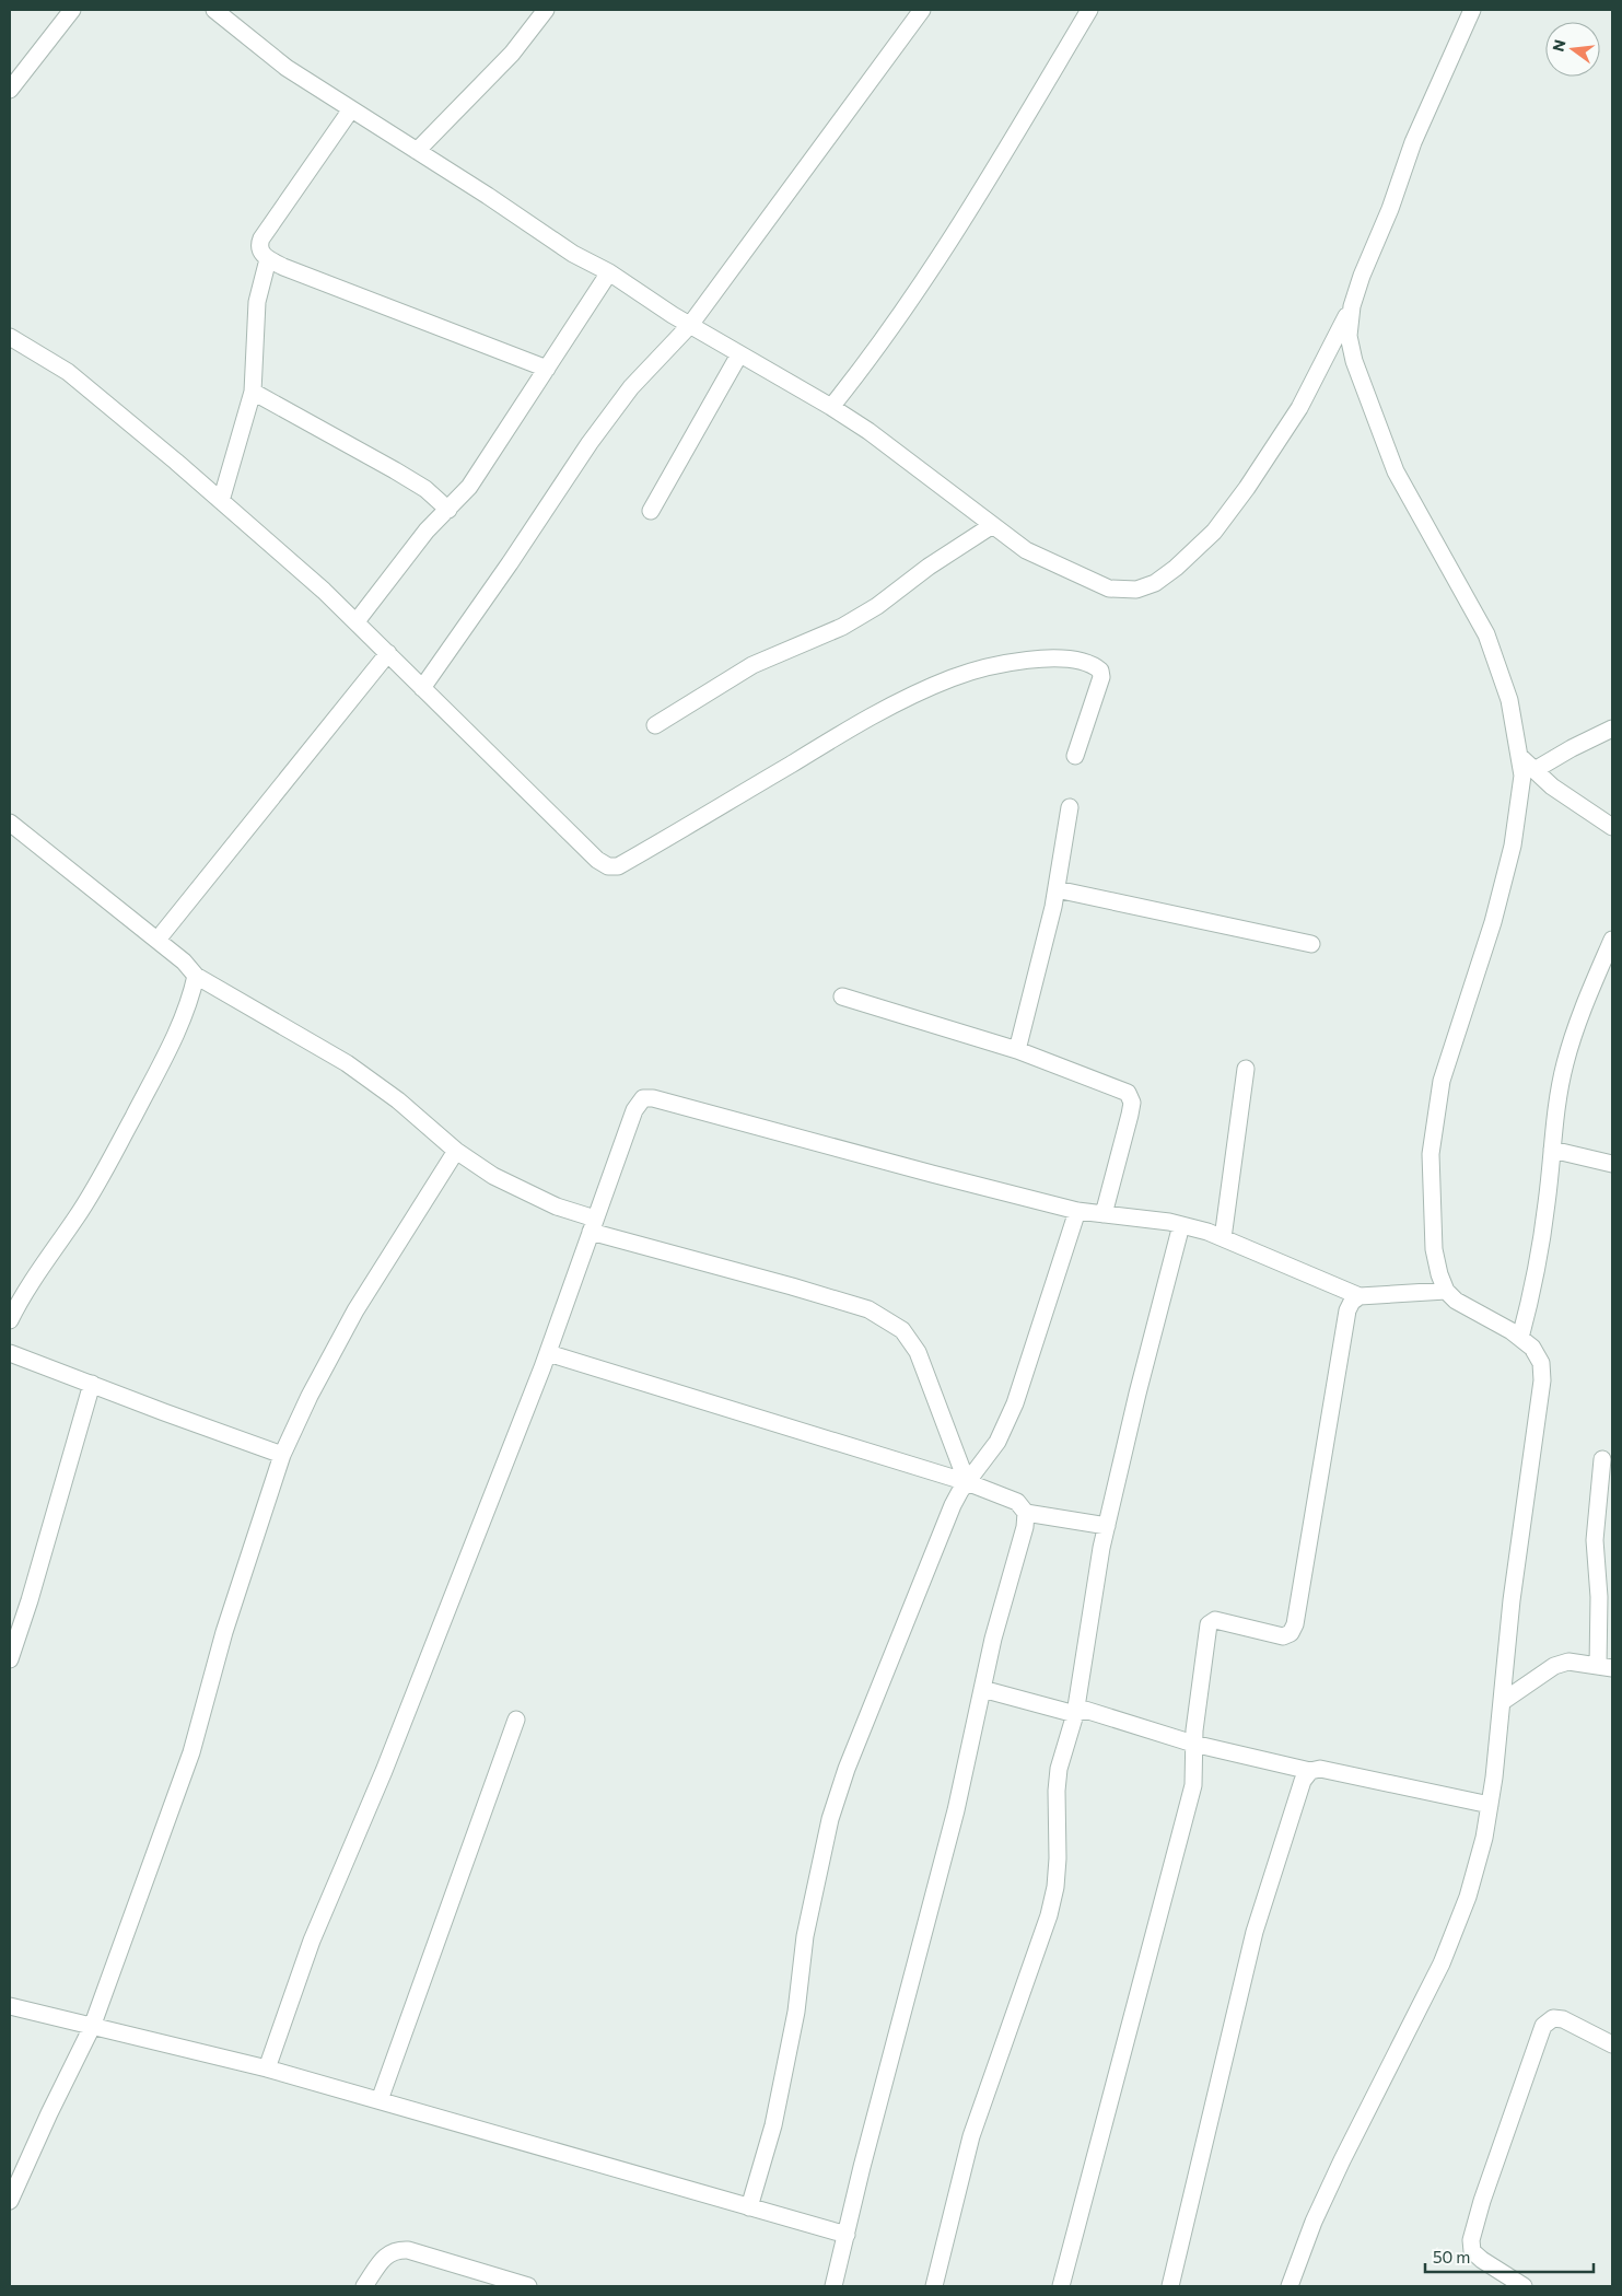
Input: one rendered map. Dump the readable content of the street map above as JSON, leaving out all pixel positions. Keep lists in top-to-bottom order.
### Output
{
  "scale_bar": "50 m",
  "north": "left"
}
